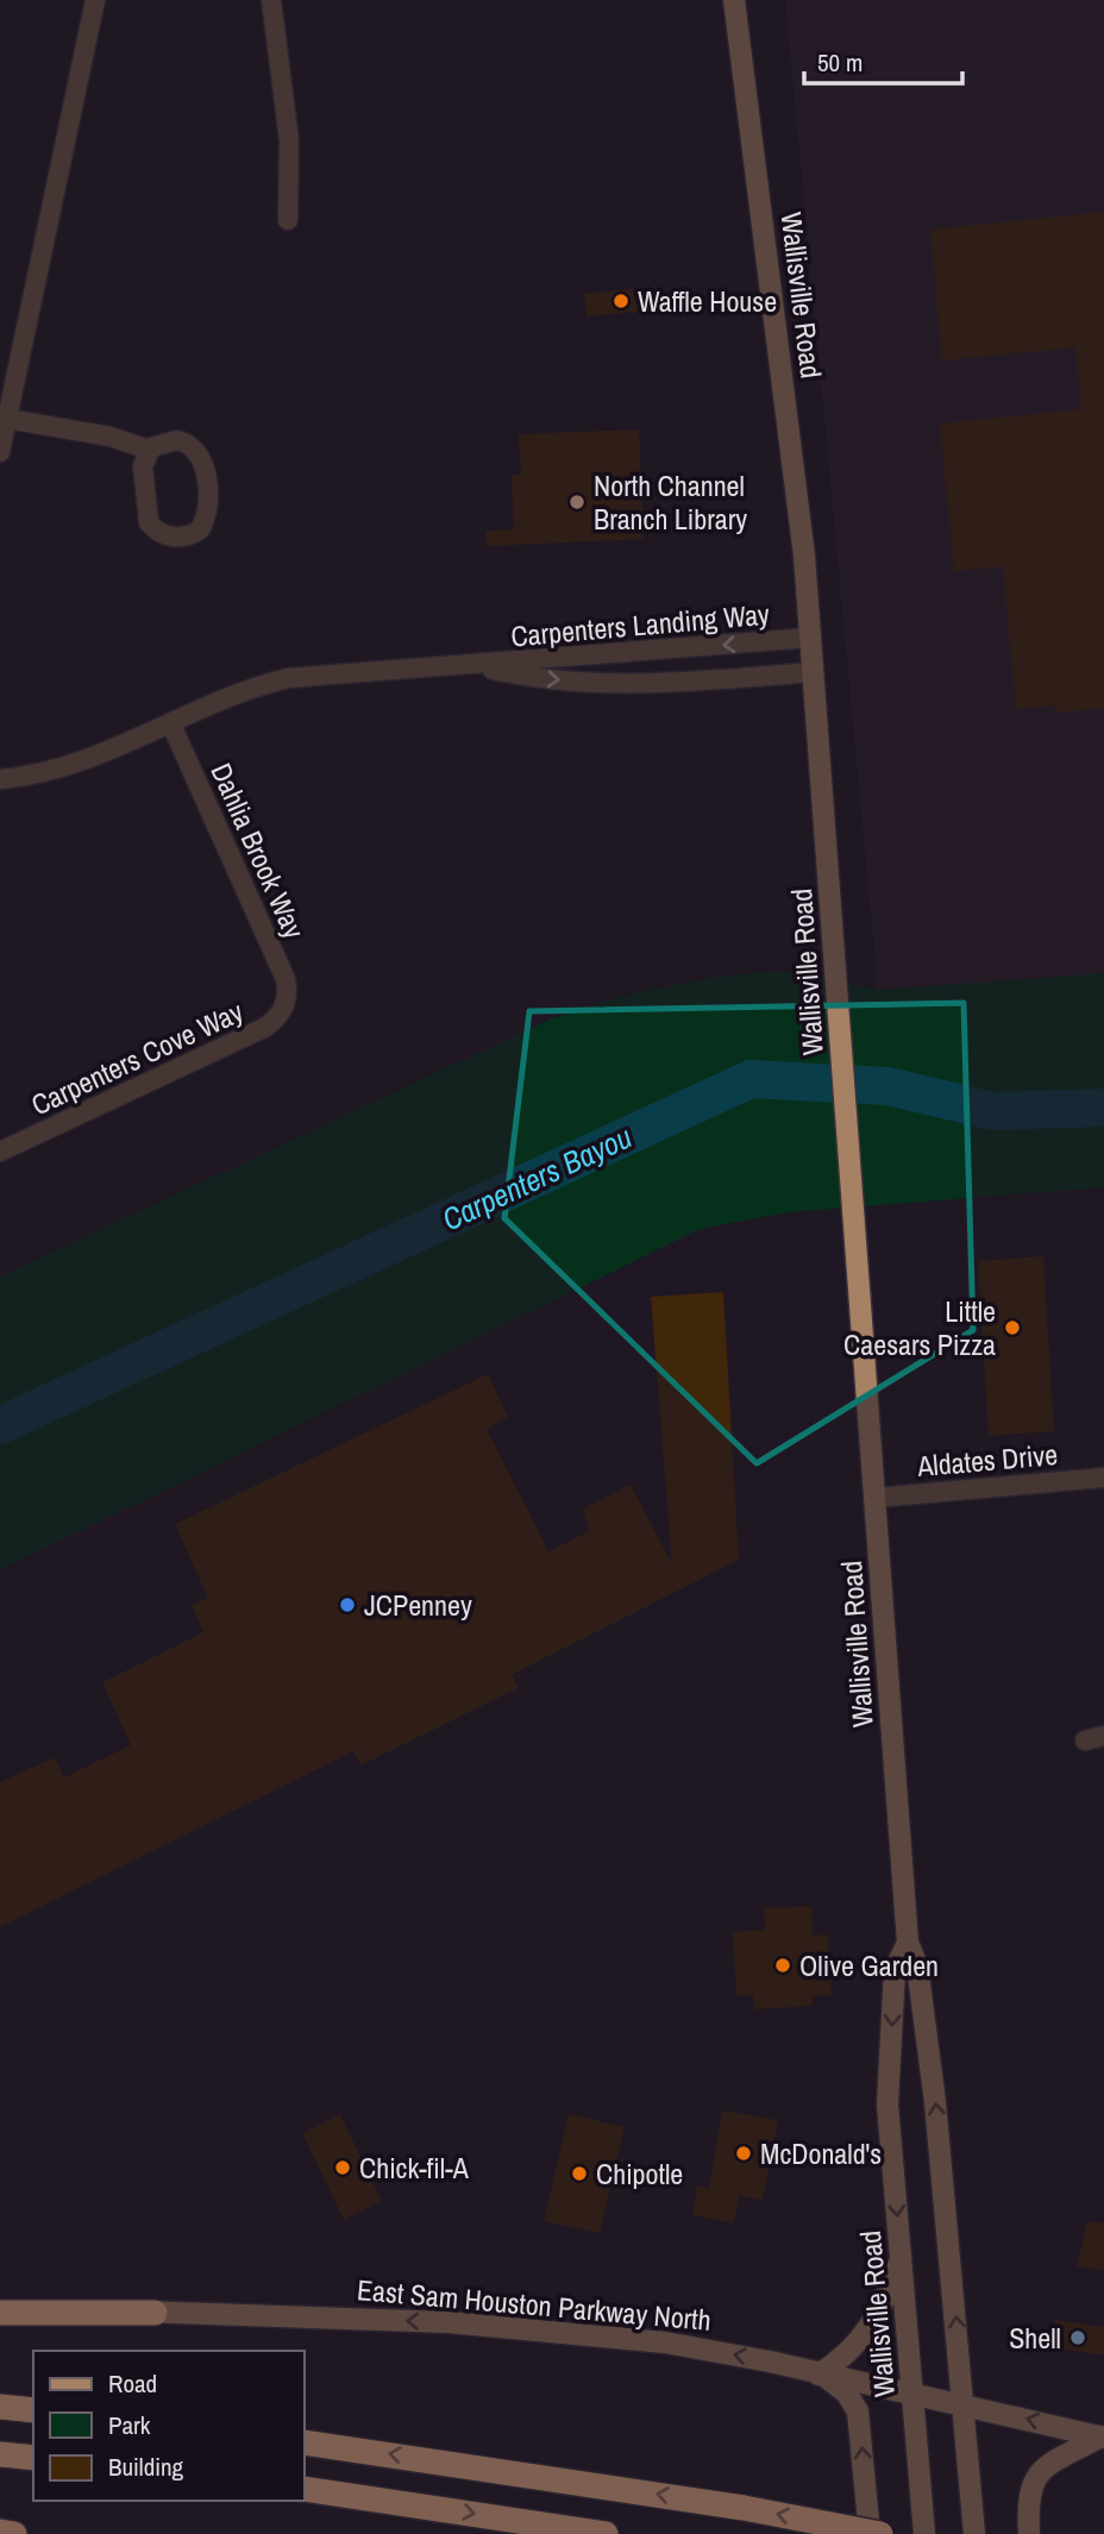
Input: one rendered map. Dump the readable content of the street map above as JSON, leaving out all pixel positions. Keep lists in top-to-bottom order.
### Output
{
  "streets": {
    "main road": ["Wallisville Road", "East Sam Houston Parkway North"],
    "street": [
      "Carpenters Landing Way",
      "Dahlia Brook Way",
      "Carpenters Cove Way",
      "Aldates Drive"
    ]
  },
  "crossings": [
    ["Wallisville Road", "Carpenters Landing Way"],
    ["Wallisville Road", "Aldates Drive"],
    ["Wallisville Road", "East Sam Houston Parkway North"],
    ["Carpenters Landing Way", "Dahlia Brook Way"],
    ["Dahlia Brook Way", "Carpenters Cove Way"]
  ],
  "one_way": ["East Sam Houston Parkway North"],
  "water": ["Carpenters Bayou"],
  "places": [
    "Waffle House",
    "North Channel Branch Library",
    "Little Caesars Pizza",
    "JCPenney",
    "Olive Garden",
    "McDonald's",
    "Chick-fil-A",
    "Chipotle",
    "Shell"
  ],
  "legend": ["Road", "Park", "Building"],
  "scale_bar": "50 m"
}
